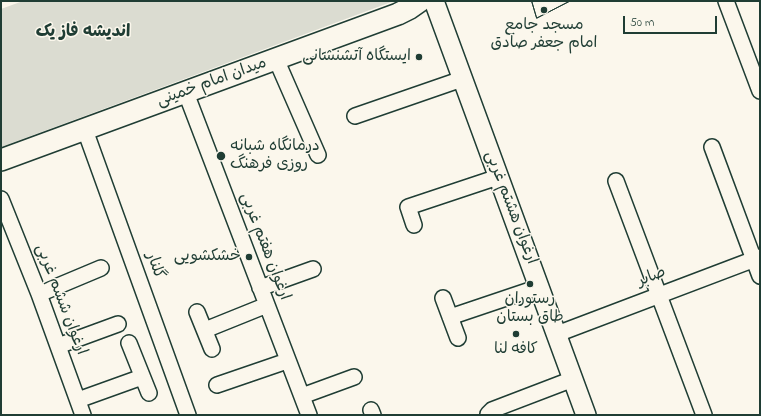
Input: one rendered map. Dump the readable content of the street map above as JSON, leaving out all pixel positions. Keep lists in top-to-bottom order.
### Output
{
  "streets": {
    "main road": ["میدان امام خمینی"],
    "street": [
      "ارغوان هشتم غربی",
      "ارغوان هفتم غربی",
      "گلنار",
      "صابر",
      "ارغوان ششم غربی"
    ]
  },
  "crossings": [
    ["میدان امام خمینی", "ارغوان هفتم غربی"],
    ["میدان امام خمینی", "گلنار"],
    ["ارغوان هشتم غربی", "صابر"]
  ],
  "districts": ["اندیشه فاز یک"],
  "places": [
    "مسجد جامع امام جعفر صادق",
    "ایستگاه آتشنشانی",
    "درمانگاه شبانه روزی فرهنگ",
    "خشکشویی",
    "رستوران طاق بستان",
    "کافه لنا"
  ],
  "scale_bar": "50 m"
}
